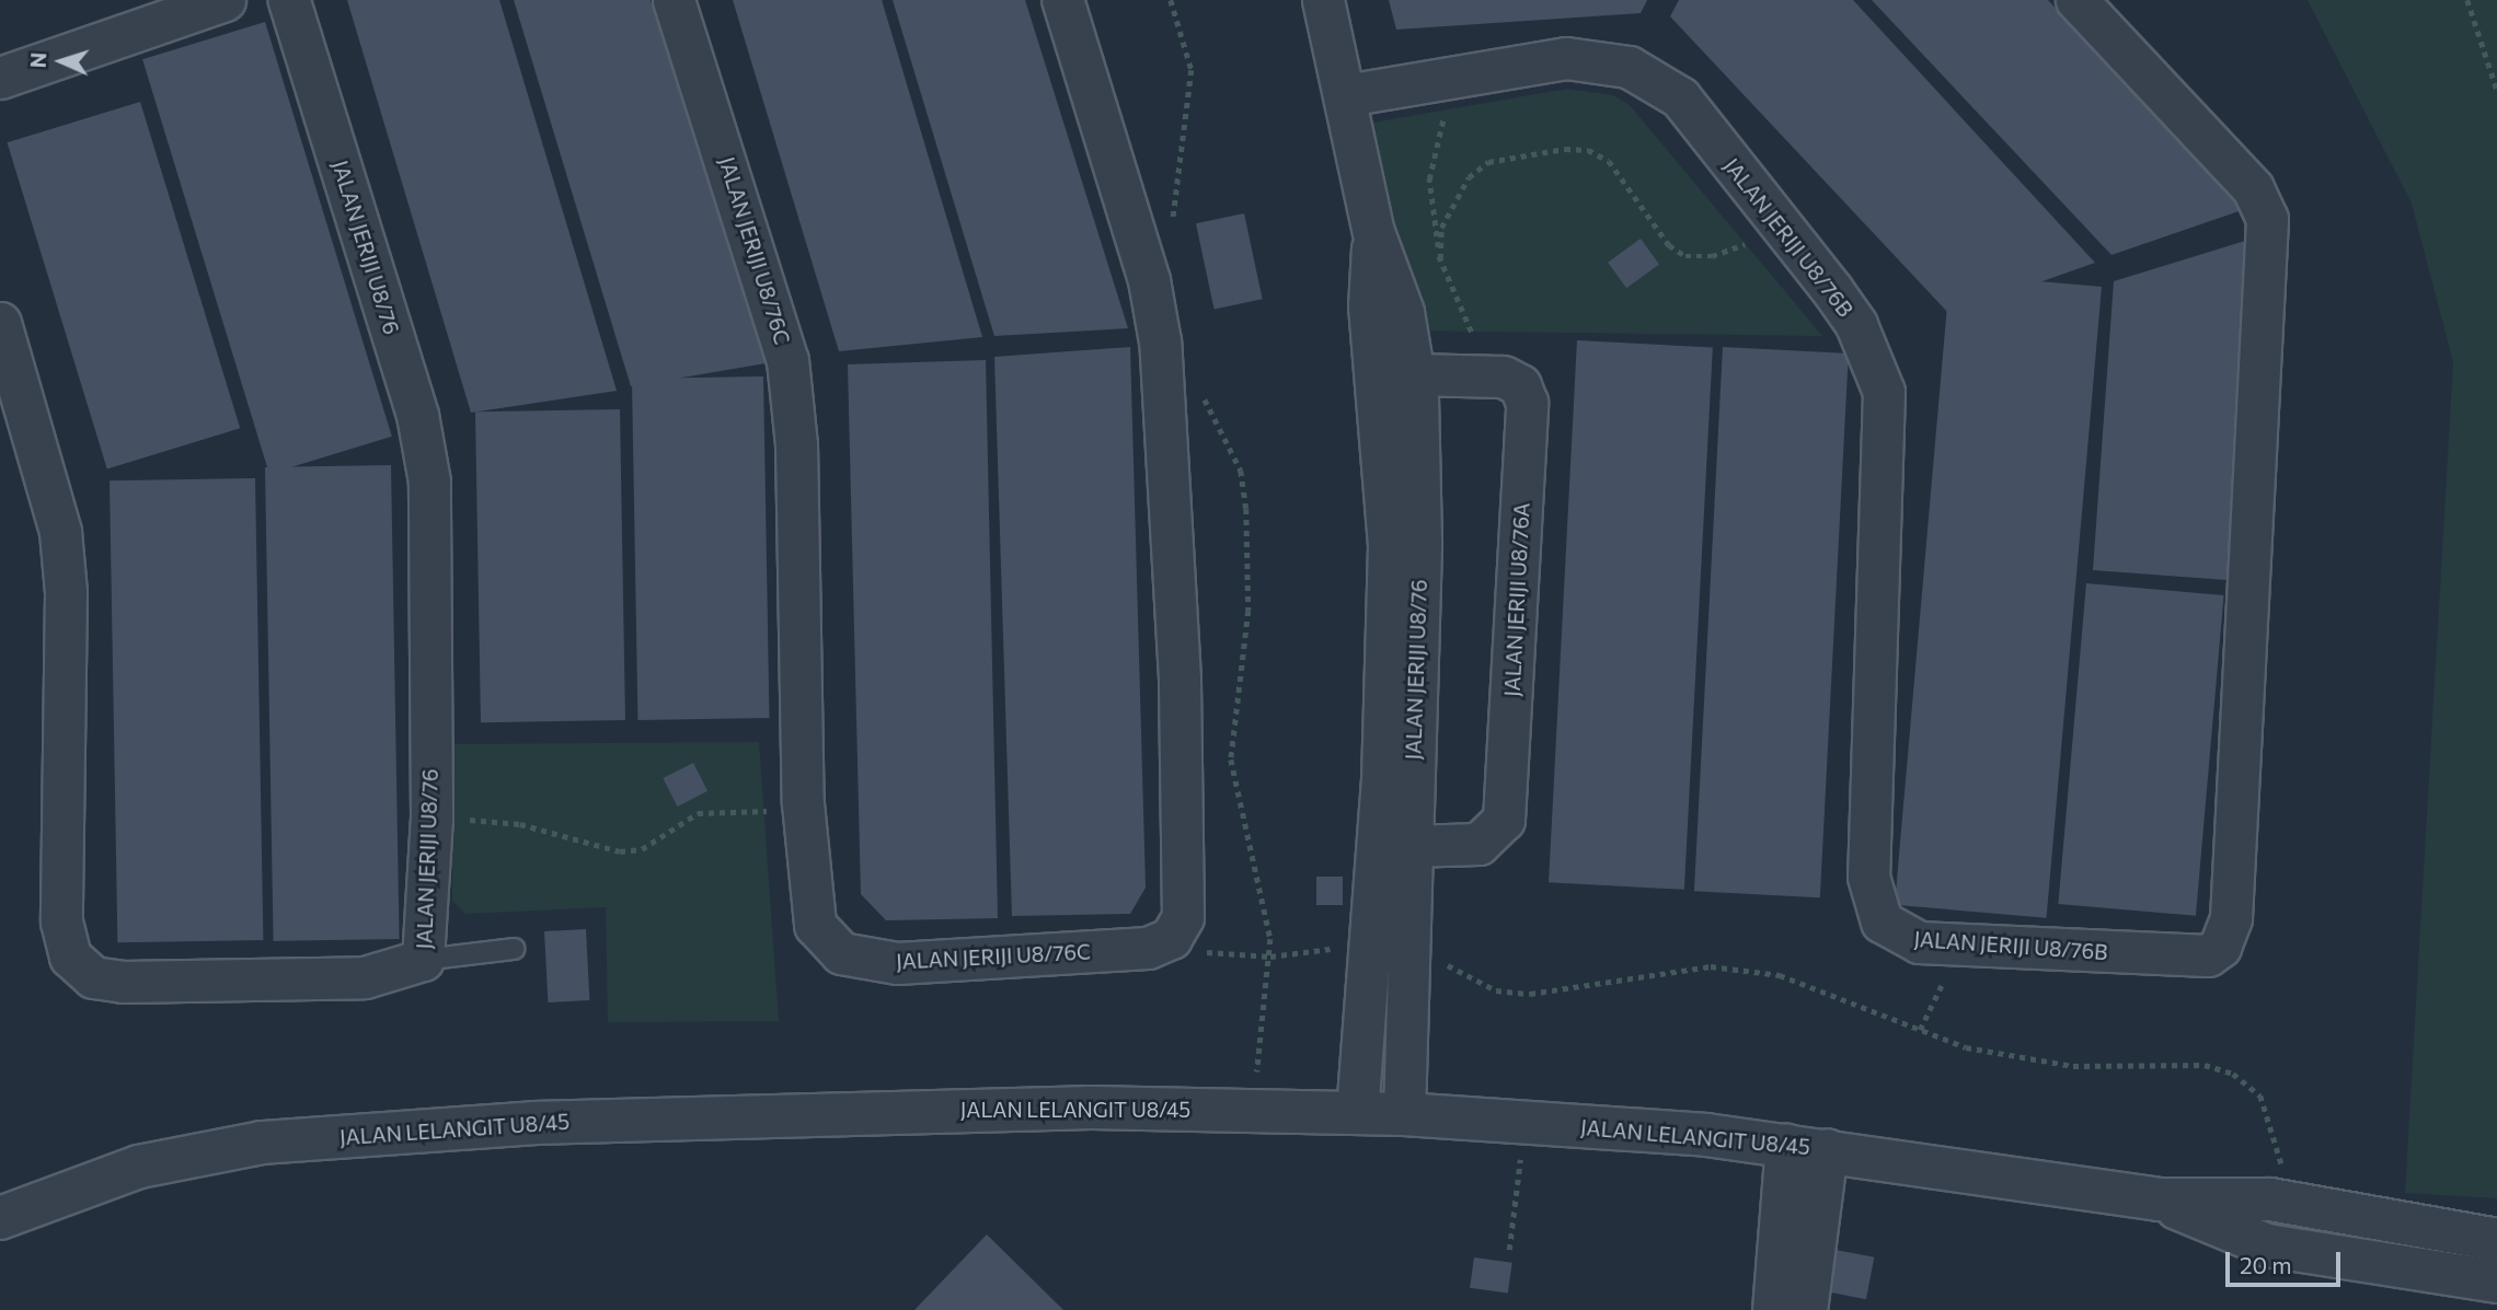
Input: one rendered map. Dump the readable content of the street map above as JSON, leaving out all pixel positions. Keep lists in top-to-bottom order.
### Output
{
  "streets": {
    "street": [
      "JALAN JERIJI U8/76B",
      "JALAN JERIJI U8/76",
      "JALAN JERIJI U8/76C",
      "JALAN JERIJI U8/76A",
      "JALAN LELANGIT U8/45"
    ]
  },
  "crossings": [
    ["JALAN JERIJI U8/76B", "JALAN JERIJI U8/76"],
    ["JALAN JERIJI U8/76", "JALAN JERIJI U8/76A"],
    ["JALAN JERIJI U8/76", "JALAN LELANGIT U8/45"]
  ],
  "scale_bar": "20 m",
  "north": "left"
}
